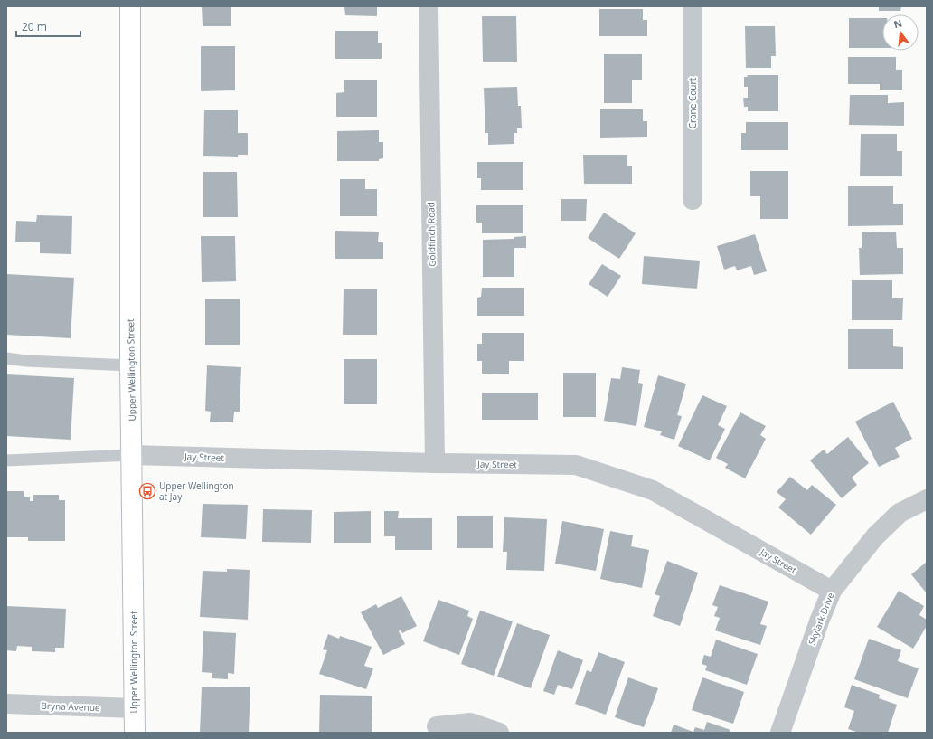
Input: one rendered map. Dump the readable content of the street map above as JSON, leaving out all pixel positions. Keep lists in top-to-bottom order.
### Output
{
  "streets": {
    "main road": ["Upper Wellington Street"],
    "street": [
      "Crane Court",
      "Goldfinch Road",
      "Jay Street",
      "Skylark Drive",
      "Bryna Avenue"
    ]
  },
  "crossings": [
    ["Goldfinch Road", "Jay Street"],
    ["Upper Wellington Street", "Jay Street"],
    ["Upper Wellington Street", "Bryna Avenue"],
    ["Jay Street", "Skylark Drive"]
  ],
  "places": {
    "bus stop": ["Upper Wellington at Jay"]
  },
  "scale_bar": "20 m",
  "north": "top"
}
